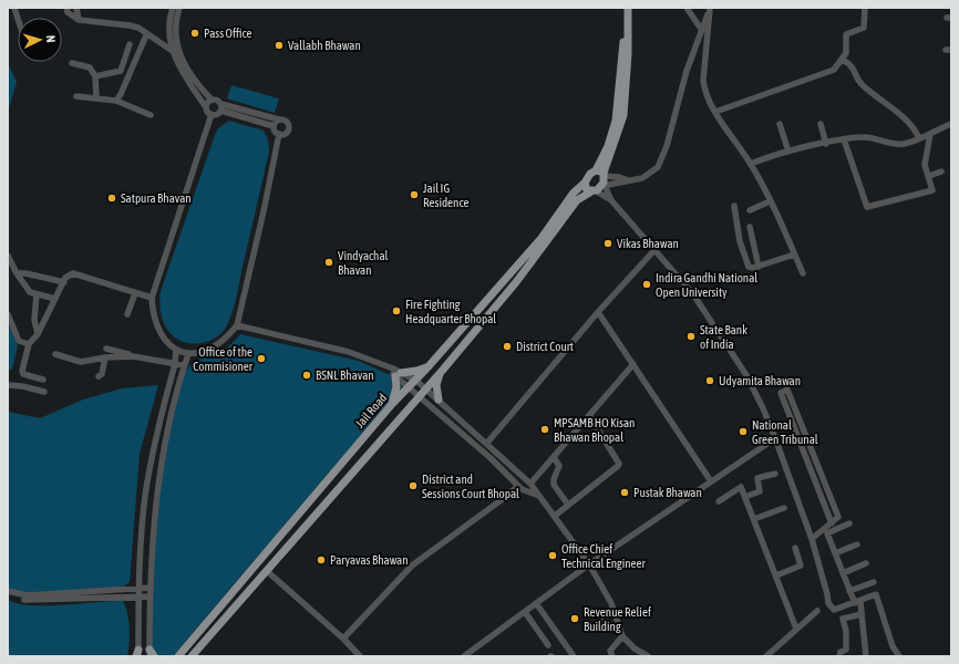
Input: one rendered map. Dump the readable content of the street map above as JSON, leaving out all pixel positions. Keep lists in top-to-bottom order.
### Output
{
  "streets": {
    "main road": ["Jail Road"]
  },
  "places": [
    "Pass Office",
    "Vallabh Bhawan",
    "Jail IG Residence",
    "Satpura Bhavan",
    "Vikas Bhawan",
    "Vindyachal Bhavan",
    "Indira Gandhi National Open University",
    "Fire Fighting Headquarter Bhopal",
    "State Bank of India",
    "District Court",
    "Office of the Commisioner",
    "BSNL Bhavan",
    "Udyamita Bhawan",
    "MPSAMB HO Kisan Bhawan Bhopal",
    "National Green Tribunal",
    "District and Sessions Court Bhopal",
    "Pustak Bhawan",
    "Office Chief Technical Engineer",
    "Paryavas Bhawan",
    "Revenue Relief Building"
  ],
  "north": "right"
}
